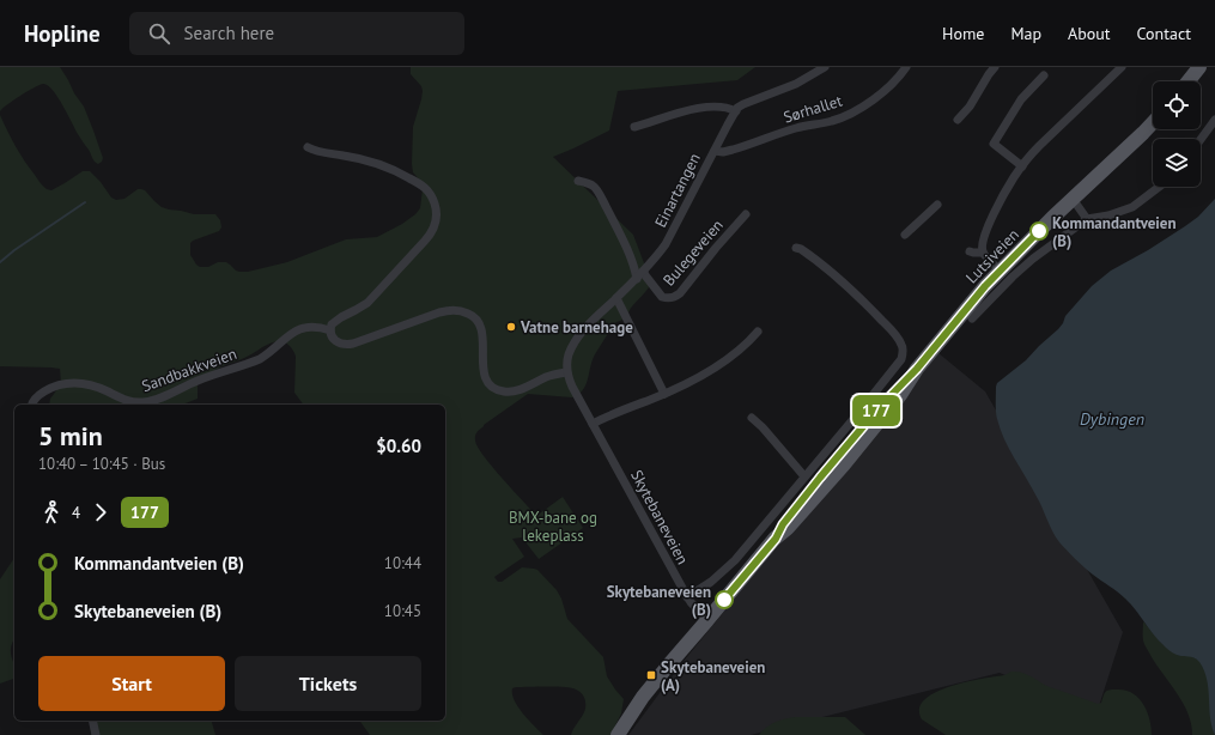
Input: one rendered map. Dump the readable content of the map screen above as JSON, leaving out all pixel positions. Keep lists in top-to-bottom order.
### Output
{
  "streets": {
    "main road": ["Lutsiveien"],
    "street": [
      "Sørhallet",
      "Einartangen",
      "Bulegeveien",
      "Sandbakkveien",
      "Skytebaneveien"
    ]
  },
  "crossings": [
    ["Sørhallet", "Einartangen"],
    ["Einartangen", "Bulegeveien"],
    ["Einartangen", "Skytebaneveien"],
    ["Lutsiveien", "Skytebaneveien"]
  ],
  "water": ["Dybingen"],
  "parks": ["BMX-bane og lekeplass"],
  "places": {
    "other": ["Kommandantveien (B)", "Vatne barnehage", "Skytebaneveien (B)"],
    "transit": ["Skytebaneveien (A)"]
  },
  "lines": ["bus line 177"],
  "page": {
    "header": "Hopline",
    "search": "Search here",
    "nav": [
      "Home",
      "Map",
      "About",
      "Contact"
    ],
    "on_map": "177",
    "heading": ["5 min", "10:40 – 10:45 · Bus", "$0.60"],
    "legs": ["4", "177"],
    "list": [
      {
        "name": "Kommandantveien (B)",
        "value": "10:44"
      },
      {
        "name": "Skytebaneveien (B)",
        "value": "10:45"
      }
    ],
    "buttons": ["Start", "Tickets"]
  }
}
